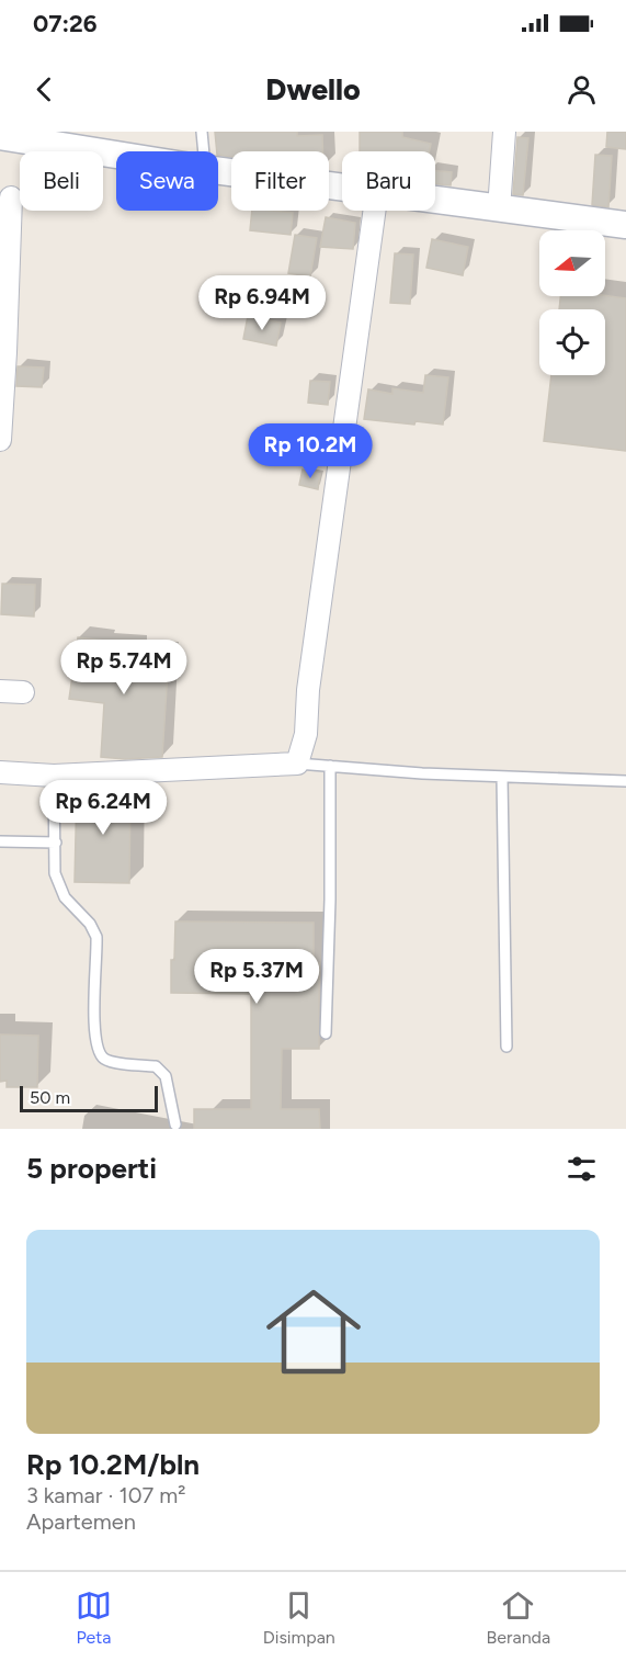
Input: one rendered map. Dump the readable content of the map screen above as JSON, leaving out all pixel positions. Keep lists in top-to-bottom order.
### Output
{
  "scale_bar": "50 m",
  "north": "left",
  "page": {
    "status": "07:26",
    "header": "Dwello",
    "chip": [
      "Beli",
      "Sewa",
      "Filter",
      "Baru"
    ],
    "price": [
      "Rp 6.94M",
      "Rp 10.2M",
      "Rp 5.74M",
      "Rp 6.24M",
      "Rp 5.37M"
    ],
    "scale": "50 m",
    "heading": "5 properti",
    "list": [
      {
        "name": "Rp 10.2M/bln",
        "note": "3 kamar · 107 m² · Apartemen"
      }
    ],
    "tabs": ["Peta", "Disimpan", "Beranda"]
  }
}
